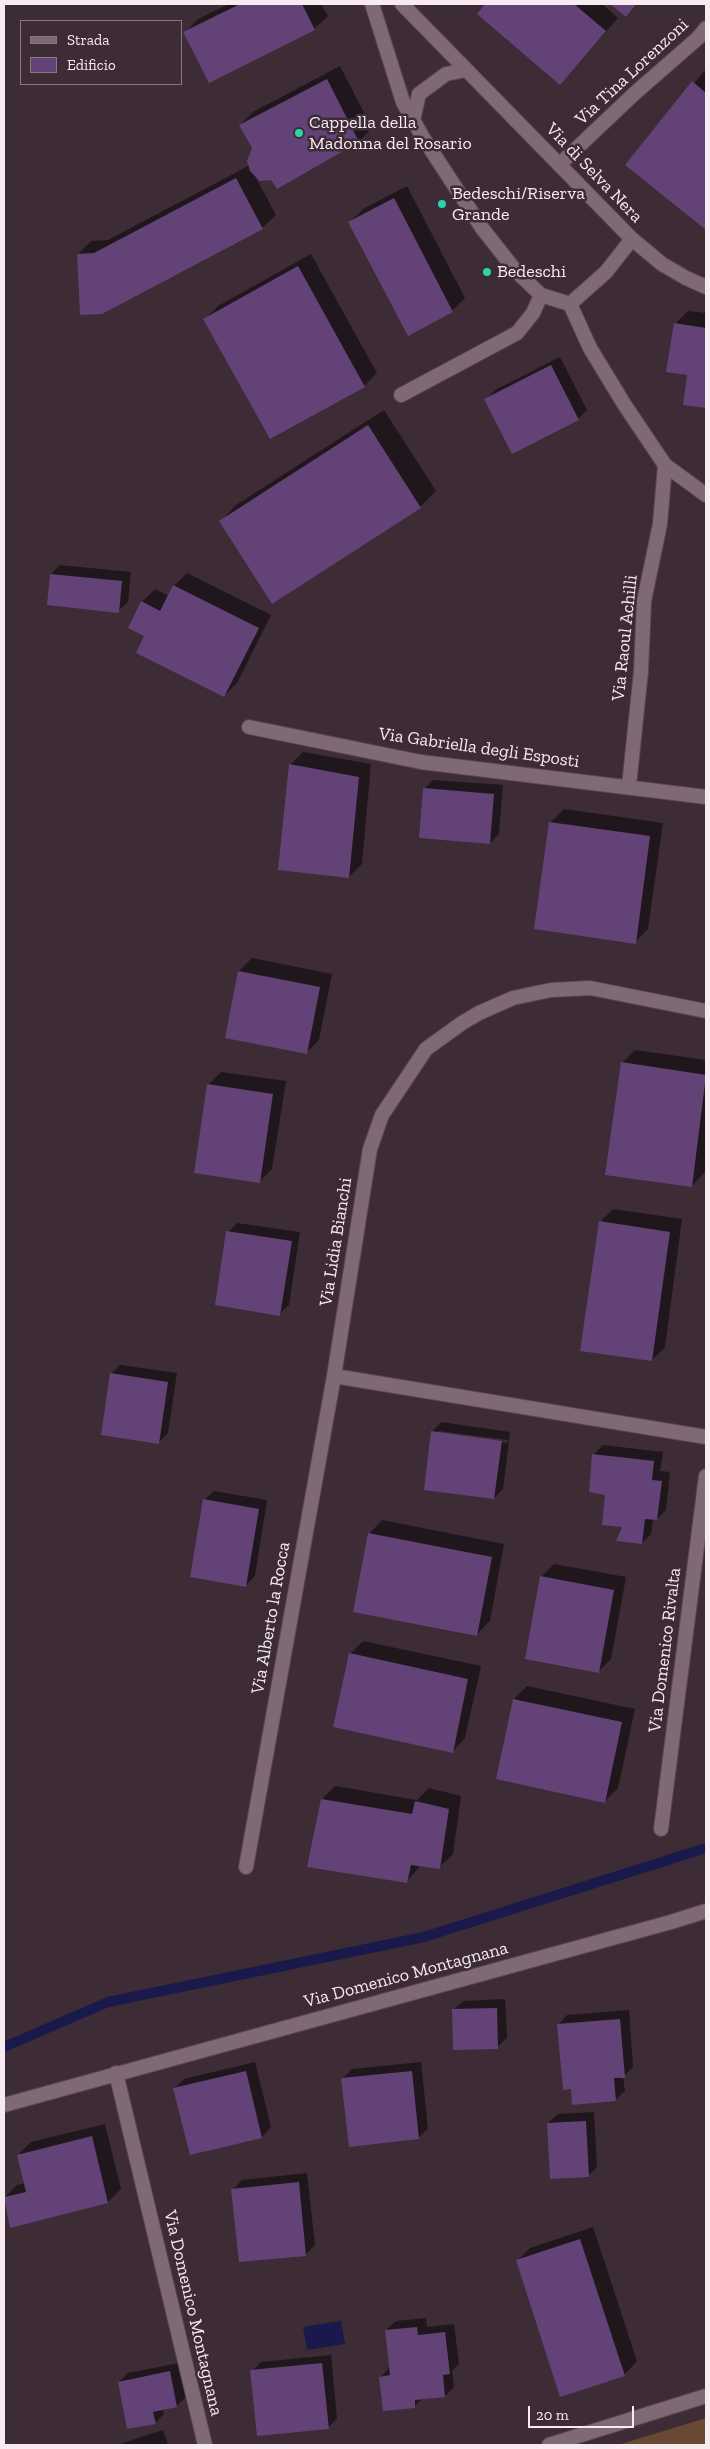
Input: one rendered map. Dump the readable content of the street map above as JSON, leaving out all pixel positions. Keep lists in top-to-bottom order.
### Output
{
  "streets": {
    "street": [
      "Via Tina Lorenzoni",
      "Via di Selva Nera",
      "Via Raoul Achilli",
      "Via Gabriella degli Esposti",
      "Via Lidia Bianchi",
      "Via Alberto la Rocca",
      "Via Domenico Rivalta",
      "Via Domenico Montagnana"
    ]
  },
  "crossings": [
    ["Via Tina Lorenzoni", "Via di Selva Nera"],
    ["Via Raoul Achilli", "Via Gabriella degli Esposti"],
    ["Via Lidia Bianchi", "Via Alberto la Rocca"]
  ],
  "places": ["Cappella della Madonna del Rosario", "Bedeschi/Riserva Grande", "Bedeschi"],
  "legend": ["Strada", "Edificio"],
  "scale_bar": "20 m"
}
